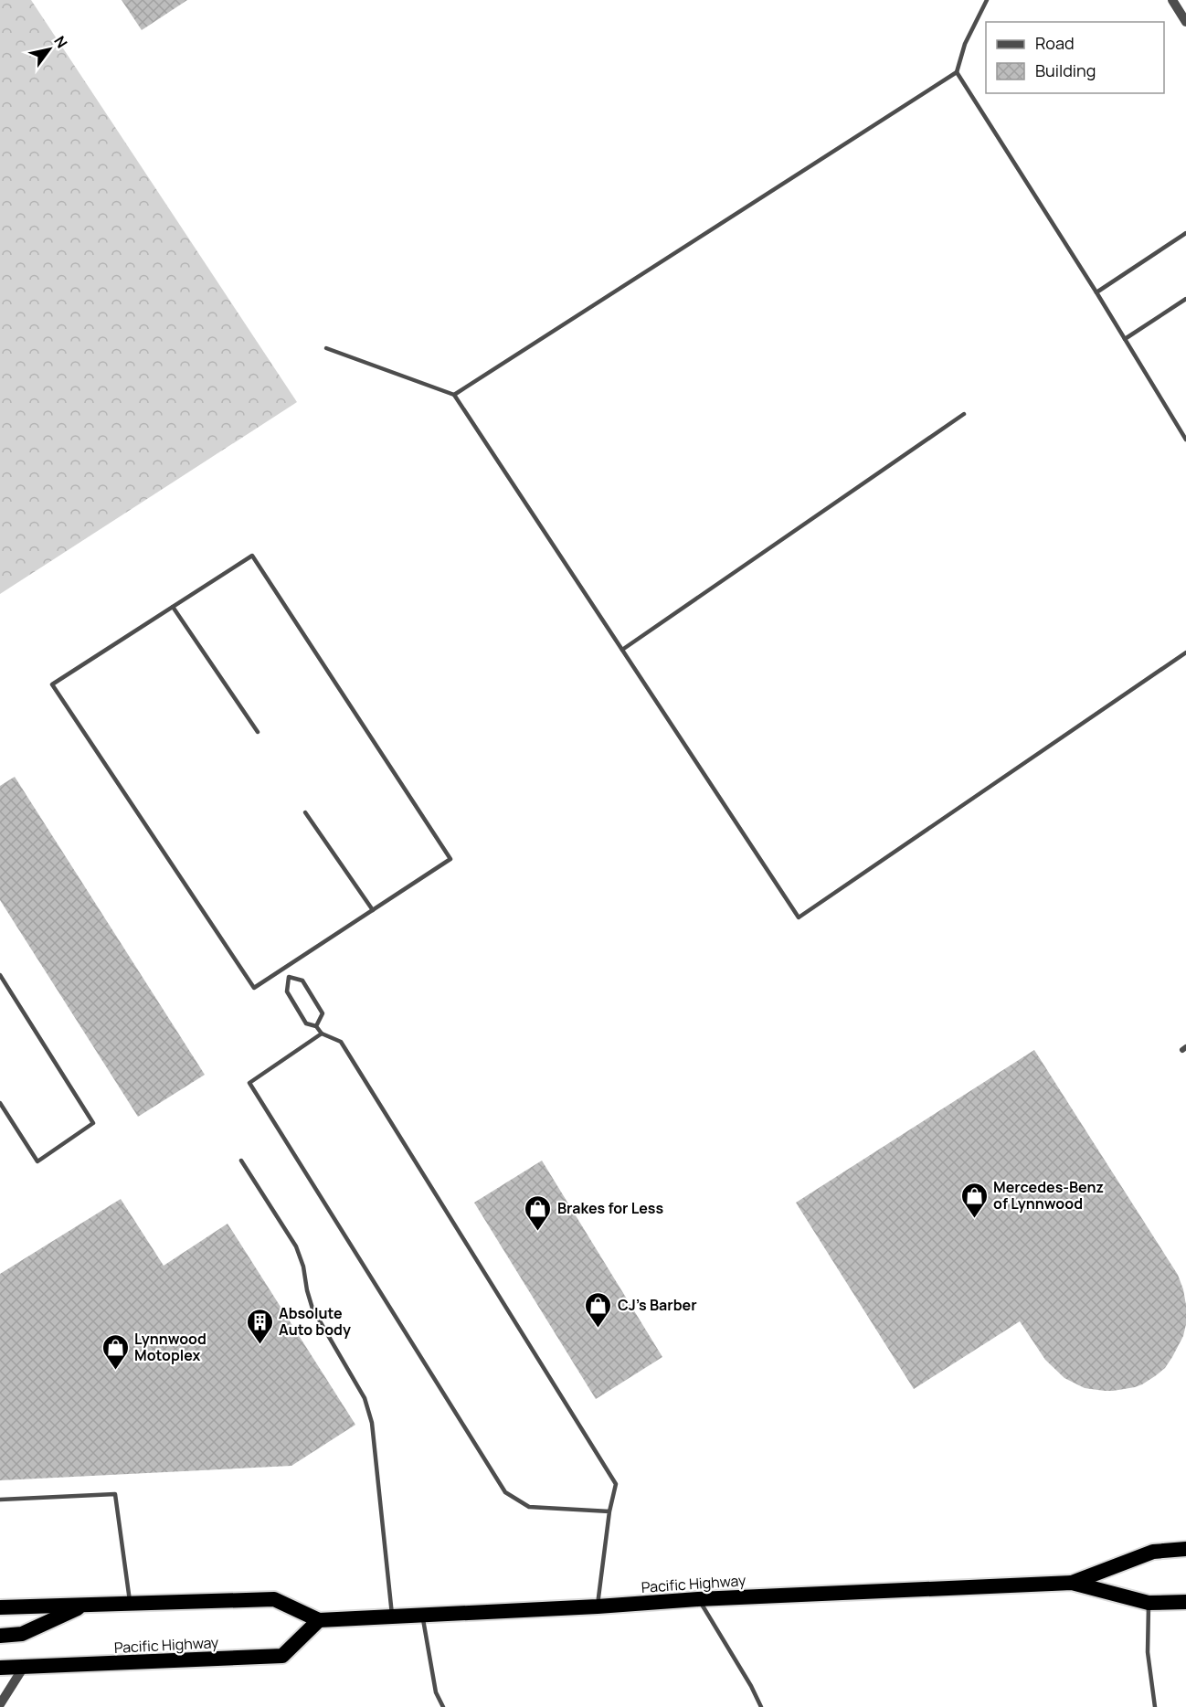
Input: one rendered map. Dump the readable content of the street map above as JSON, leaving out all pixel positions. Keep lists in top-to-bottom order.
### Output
{
  "streets": {
    "highway": ["Pacific Highway"]
  },
  "places": {
    "shop": [
      "Mercedes-Benz of Lynnwood",
      "Brakes for Less",
      "CJ's Barber",
      "Lynnwood Motoplex"
    ],
    "building": ["Absolute Auto body"]
  },
  "legend": ["Road", "Building"],
  "north": "top right"
}
